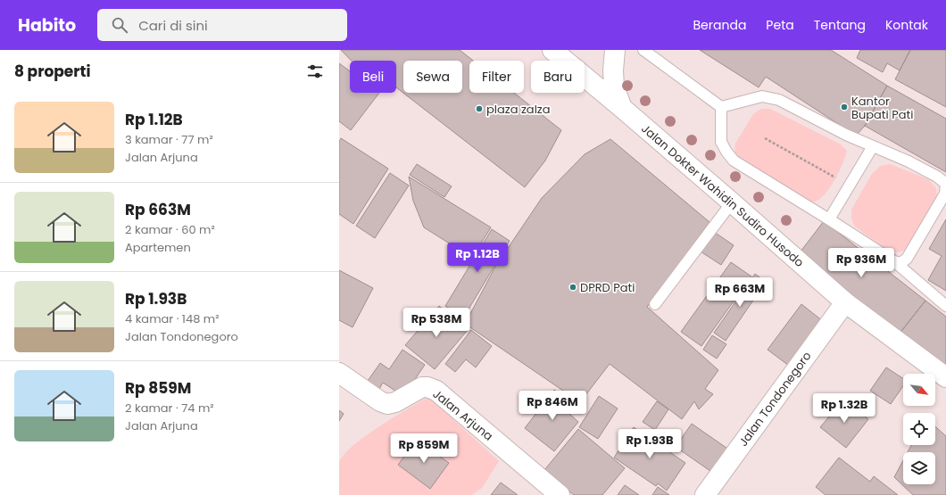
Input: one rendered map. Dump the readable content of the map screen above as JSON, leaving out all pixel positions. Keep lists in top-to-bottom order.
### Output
{
  "streets": {
    "main road": ["Jalan Dokter Wahidin Sudiro Husodo", "Jalan Tondonegoro", "Jalan Arjuna"]
  },
  "crossings": [
    ["Jalan Dokter Wahidin Sudiro Husodo", "Jalan Tondonegoro"]
  ],
  "places": ["Kantor Bupati Pati", "plaza zalza", "DPRD Pati"],
  "north": "bottom right",
  "page": {
    "header": "Habito",
    "search": "Cari di sini",
    "nav": [
      "Beranda",
      "Peta",
      "Tentang",
      "Kontak"
    ],
    "heading": "8 properti",
    "chip": [
      "Beli",
      "Sewa",
      "Filter",
      "Baru"
    ],
    "list": [
      {
        "name": "Rp 1.12B",
        "note": "3 kamar · 77 m² · Jalan Arjuna"
      },
      {
        "name": "Rp 663M",
        "note": "2 kamar · 60 m² · Apartemen"
      },
      {
        "name": "Rp 1.93B",
        "note": "4 kamar · 148 m² · Jalan Tondonegoro"
      },
      {
        "name": "Rp 859M",
        "note": "2 kamar · 74 m² · Jalan Arjuna"
      }
    ],
    "price": [
      "Rp 1.12B",
      "Rp 936M",
      "Rp 663M",
      "Rp 538M",
      "Rp 846M",
      "Rp 1.32B",
      "Rp 1.93B",
      "Rp 859M"
    ]
  }
}
